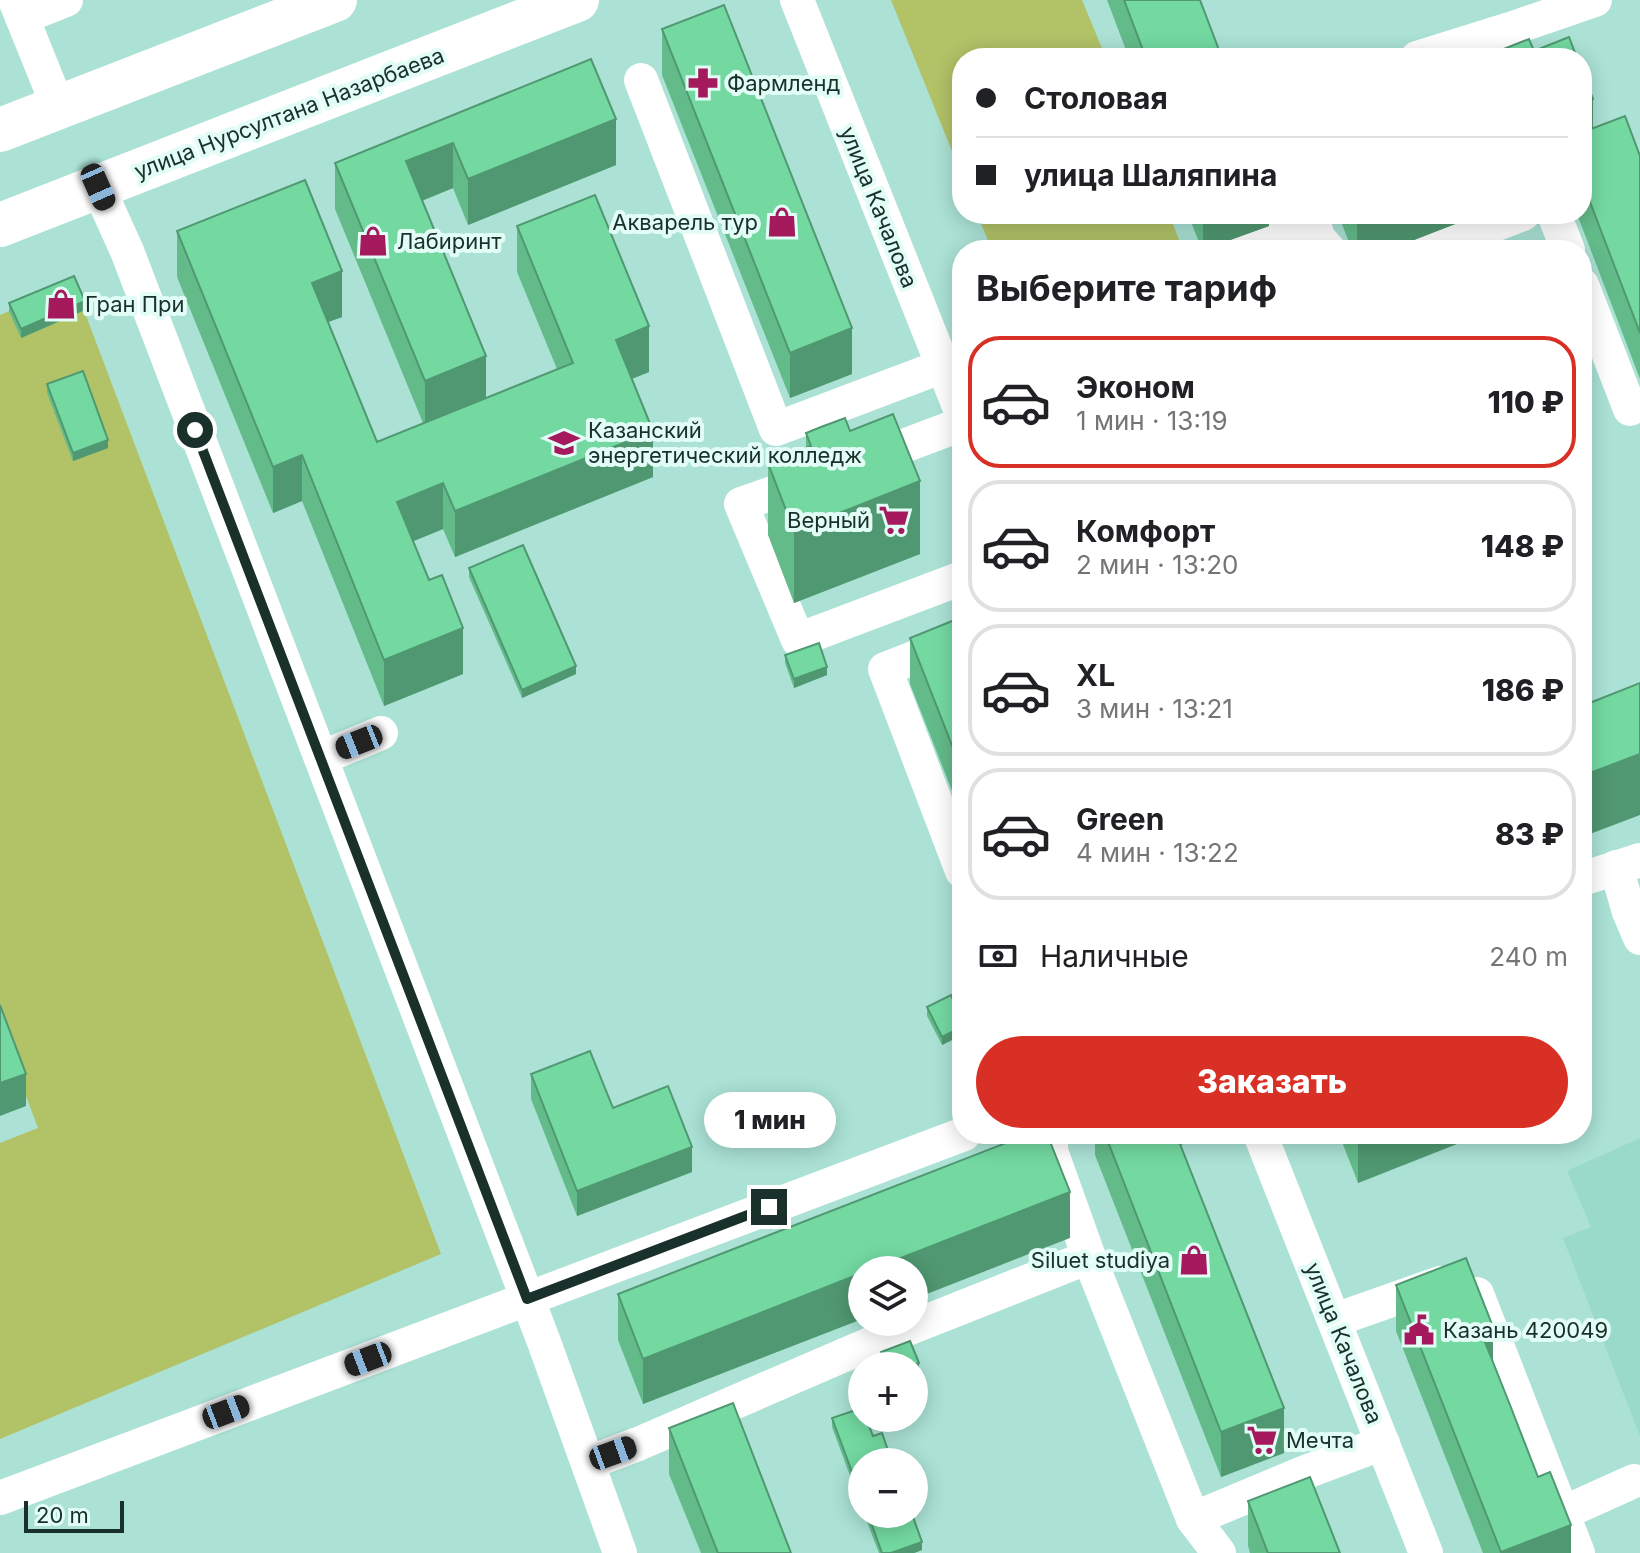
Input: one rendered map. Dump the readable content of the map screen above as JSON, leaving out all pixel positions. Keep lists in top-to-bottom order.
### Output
{
  "streets": {
    "main road": ["улица Нурсултана Назарбаева"],
    "street": ["улица Качалова"]
  },
  "places": {
    "pharmacy": ["Фармленд"],
    "shop": [
      "Акварель тур",
      "Лабиринт",
      "Гран При",
      "Siluet studiya"
    ],
    "school or university": ["Казанский энергетический колледж"],
    "supermarket": ["Верный", "Мечта"],
    "public building": ["Казань 420049"]
  },
  "scale_bar": "20 m",
  "page": {
    "banner": ["Столовая", "улица Шаляпина"],
    "heading": "Выберите тариф",
    "list": [
      {
        "name": "Эконом",
        "note": "1 мин · 13:19",
        "value": "110 ₽"
      },
      {
        "name": "Комфорт",
        "note": "2 мин · 13:20",
        "value": "148 ₽"
      },
      {
        "name": "XL",
        "note": "3 мин · 13:21",
        "value": "186 ₽"
      },
      {
        "name": "Green",
        "note": "4 мин · 13:22",
        "value": "83 ₽"
      }
    ],
    "pay": ["Наличные", "240 m"],
    "buttons": "Заказать",
    "bubble": "1 мин",
    "map_buttons": ["+", "−"],
    "scale": "20 m"
  }
}
